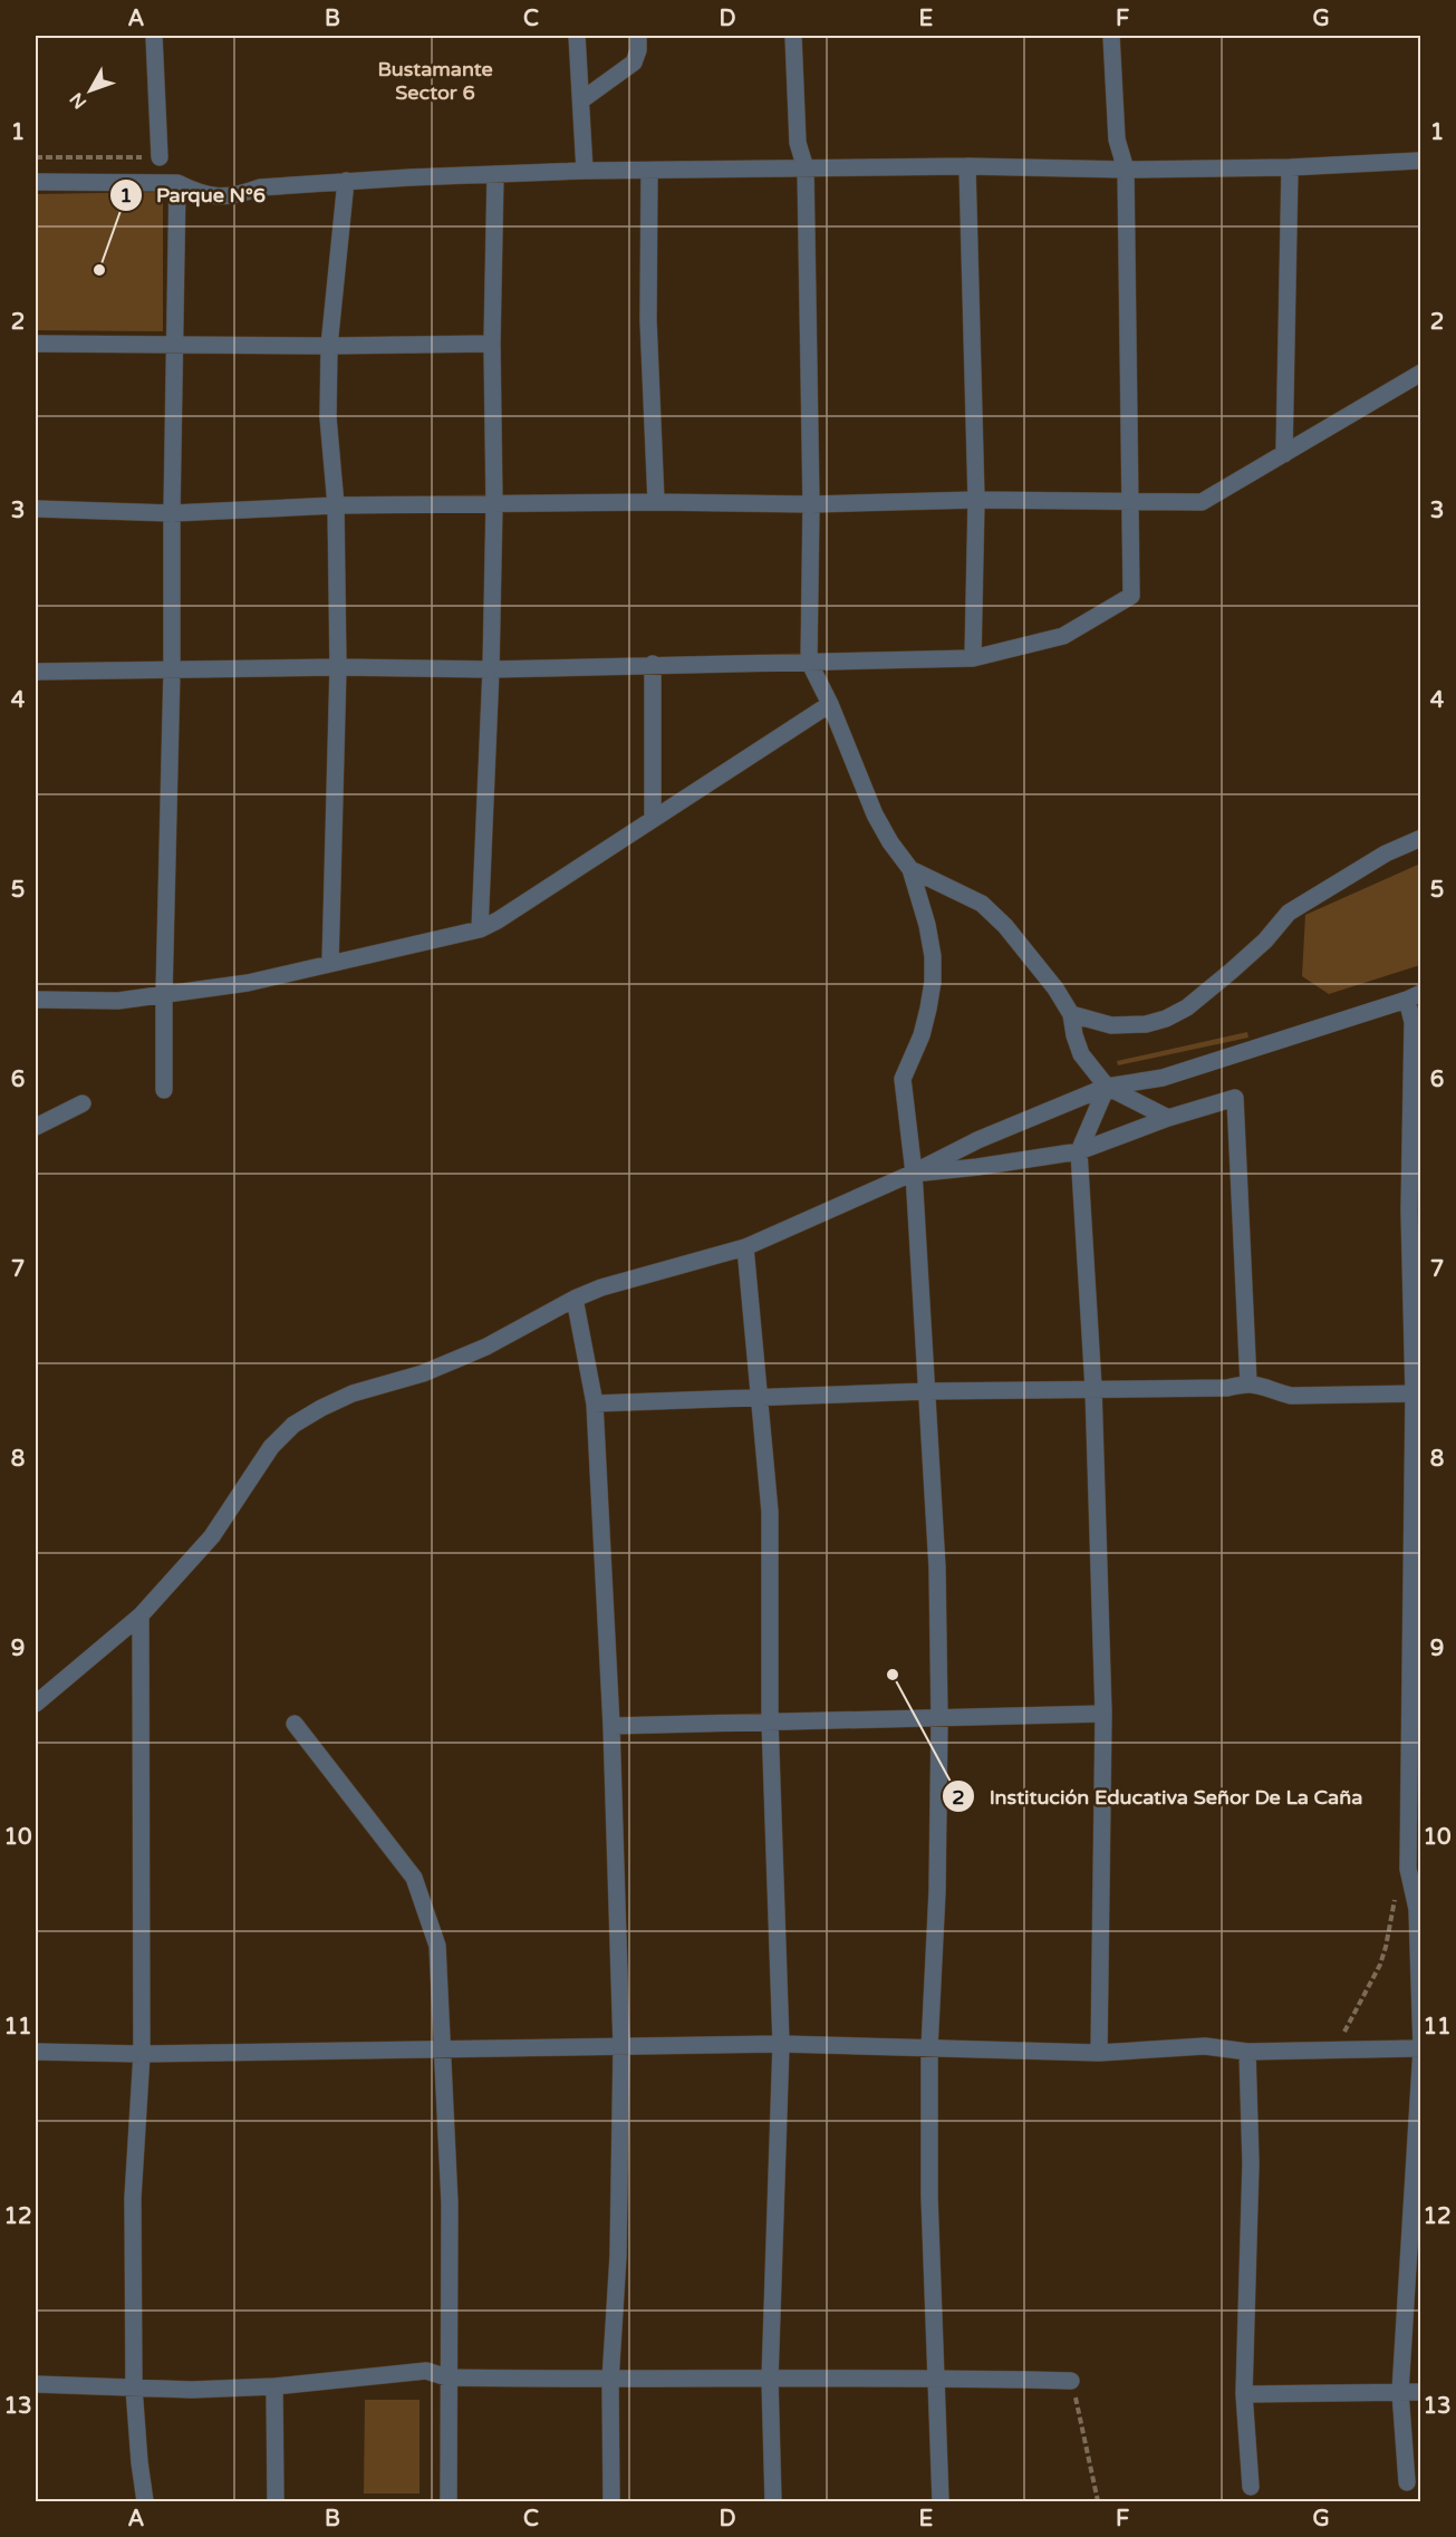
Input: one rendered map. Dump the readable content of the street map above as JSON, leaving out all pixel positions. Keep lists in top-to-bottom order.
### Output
{
  "districts": ["Bustamante Sector 6"],
  "places": ["Parque N°6", "Institución Educativa Señor De La Caña"],
  "north": "bottom left",
  "grid": {
    "columns": [
      "A",
      "B",
      "C",
      "D",
      "E",
      "F",
      "G"
    ],
    "rows": [
      "1",
      "2",
      "3",
      "4",
      "5",
      "6",
      "7",
      "8",
      "9",
      "10",
      "11",
      "12",
      "13"
    ]
  }
}
